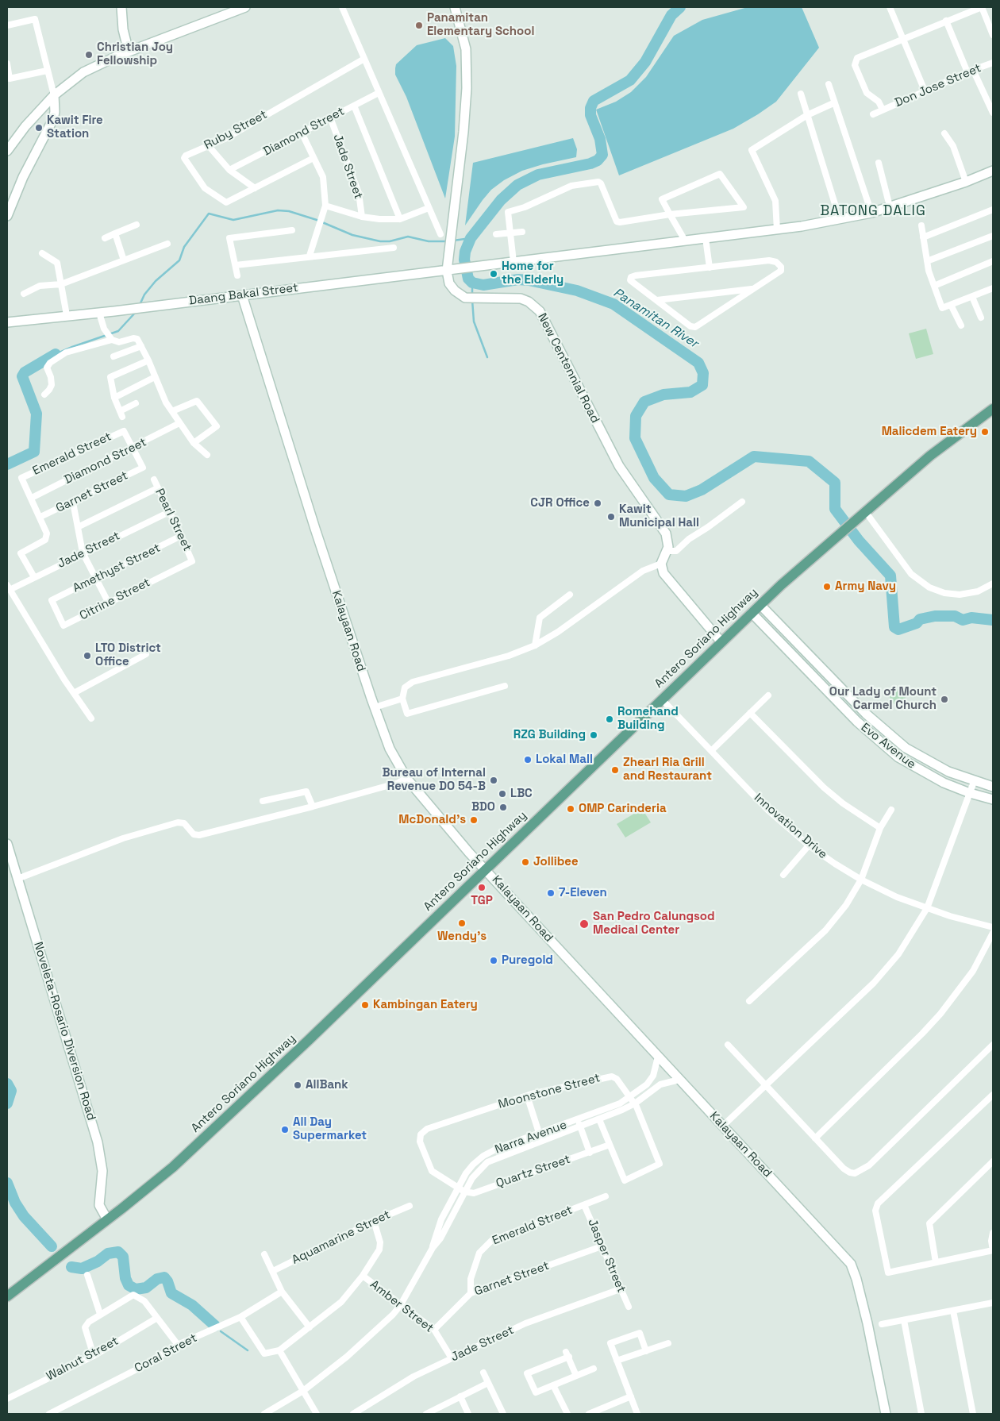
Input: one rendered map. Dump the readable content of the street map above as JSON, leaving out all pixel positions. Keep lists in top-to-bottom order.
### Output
{
  "streets": {
    "main road": ["Antero Soriano Highway"],
    "street": [
      "Don Jose Street",
      "Ruby Street",
      "Diamond Street",
      "Jade Street",
      "Daang Bakal Street",
      "New Centennial Road",
      "Emerald Street",
      "Garnet Street",
      "Pearl Street",
      "Amethyst Street",
      "Citrine Street",
      "Kalayaan Road",
      "Evo Avenue",
      "Innovation Drive",
      "Noveleta-Rosario Diversion Road",
      "Moonstone Street",
      "Narra Avenue",
      "Quartz Street",
      "Aquamarine Street",
      "Jasper Street",
      "Amber Street",
      "Coral Street",
      "Walnut Street"
    ]
  },
  "crossings": [
    ["Diamond Street", "Jade Street"],
    ["Diamond Street", "Emerald Street"],
    ["Diamond Street", "Garnet Street"],
    ["Jade Street", "Pearl Street"],
    ["Jade Street", "Jasper Street"],
    ["Jade Street", "Amber Street"],
    ["Daang Bakal Street", "New Centennial Road"],
    ["Daang Bakal Street", "Kalayaan Road"],
    ["Emerald Street", "Garnet Street"],
    ["Emerald Street", "Jasper Street"],
    ["Garnet Street", "Jasper Street"],
    ["Garnet Street", "Amber Street"],
    ["Pearl Street", "Amethyst Street"],
    ["Pearl Street", "Citrine Street"],
    ["Amethyst Street", "Citrine Street"],
    ["Kalayaan Road", "Antero Soriano Highway"],
    ["Kalayaan Road", "Narra Avenue"],
    ["Antero Soriano Highway", "Evo Avenue"],
    ["Antero Soriano Highway", "Innovation Drive"],
    ["Antero Soriano Highway", "Noveleta-Rosario Diversion Road"],
    ["Moonstone Street", "Narra Avenue"],
    ["Moonstone Street", "Quartz Street"],
    ["Narra Avenue", "Quartz Street"],
    ["Narra Avenue", "Amber Street"]
  ],
  "districts": ["BATONG DALIG"],
  "water": ["Panamitan River"],
  "places": [
    "Panamitan Elementary School",
    "Christian Joy Fellowship",
    "Kawit Fire Station",
    "Home for the Elderly",
    "Malicdem Eatery",
    "CJR Office",
    "Kawit Municipal Hall",
    "Army Navy",
    "LTO District Office",
    "Our Lady of Mount Carmel Church",
    "Romehand Building",
    "RZG Building",
    "Lokal Mall",
    "Zhearl Ria Grill and Restaurant",
    "Bureau of Internal Revenue DO 54-B",
    "LBC",
    "BDO",
    "OMP Carinderia",
    "McDonald's",
    "Jollibee",
    "TGP",
    "7-Eleven",
    "Wendy's",
    "San Pedro Calungsod Medical Center",
    "Puregold",
    "Kambingan Eatery",
    "AllBank",
    "All Day Supermarket"
  ]
}
